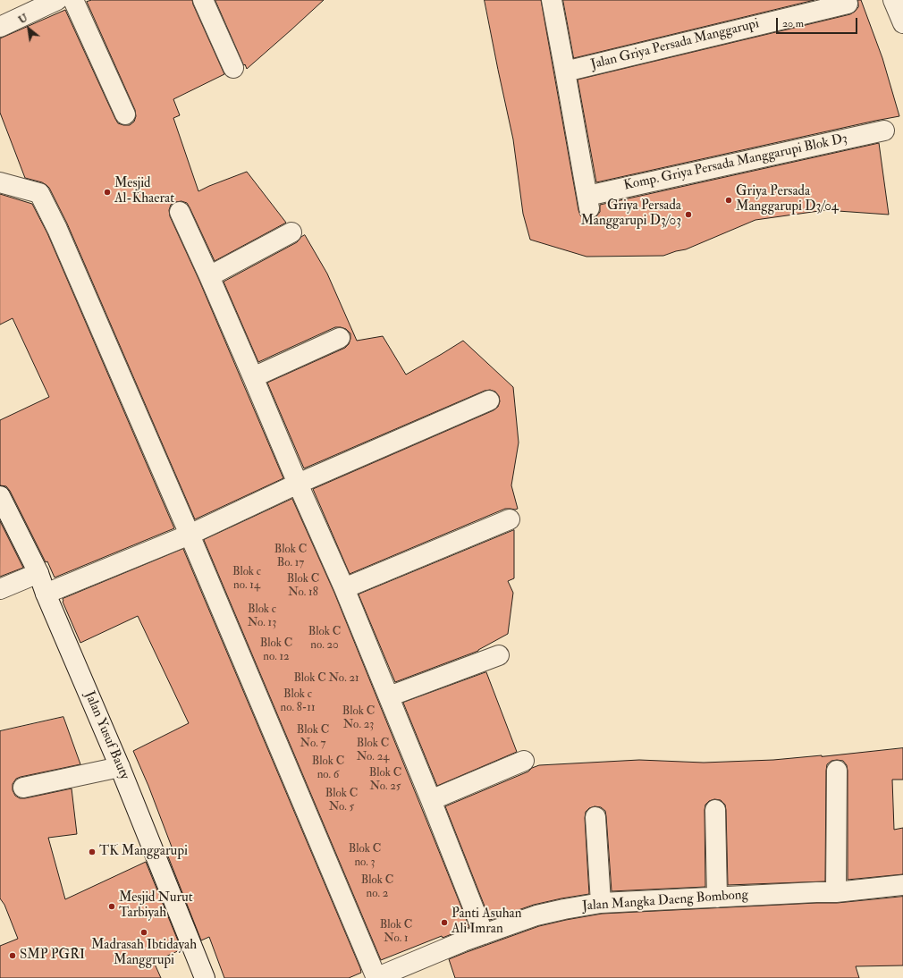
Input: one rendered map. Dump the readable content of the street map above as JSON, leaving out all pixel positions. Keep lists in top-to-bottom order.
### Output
{
  "streets": {
    "street": [
      "Jalan Griya Persada Manggarupi",
      "Komp. Griya Persada Manggarupi Blok D3",
      "Jalan Yusuf Bauty",
      "Jalan Mangka Daeng Bombong"
    ]
  },
  "crossings": [
    ["Jalan Griya Persada Manggarupi", "Komp. Griya Persada Manggarupi Blok D3"]
  ],
  "places": [
    "Mesjid Al-Khaerat",
    "Griya Persada Manggarupi D3/04",
    "Griya Persada Manggarupi D3/03",
    "TK Manggarupi",
    "Mesjid Nurut Tarbiyah",
    "Panti Asuhan Ali Imran",
    "Madrasah Ibtidayah Manggrupi",
    "SMP PGRI"
  ],
  "house_numbers": [
    "Blok C Bo. 17",
    "Blok c no. 14",
    "Blok C No. 18",
    "Blok c No. 13",
    "Blok C no. 20",
    "Blok C no. 12",
    "Blok C No. 21",
    "Blok c no. 8-11",
    "Blok C No. 23",
    "Blok C No. 7",
    "Blok C No. 24",
    "Blok C no. 6",
    "Blok C No. 25",
    "Blok C No. 5",
    "Blok C no. 3",
    "Blok C no. 2",
    "Blok C No. 1"
  ],
  "scale_bar": "20 m",
  "north": "top left"
}
